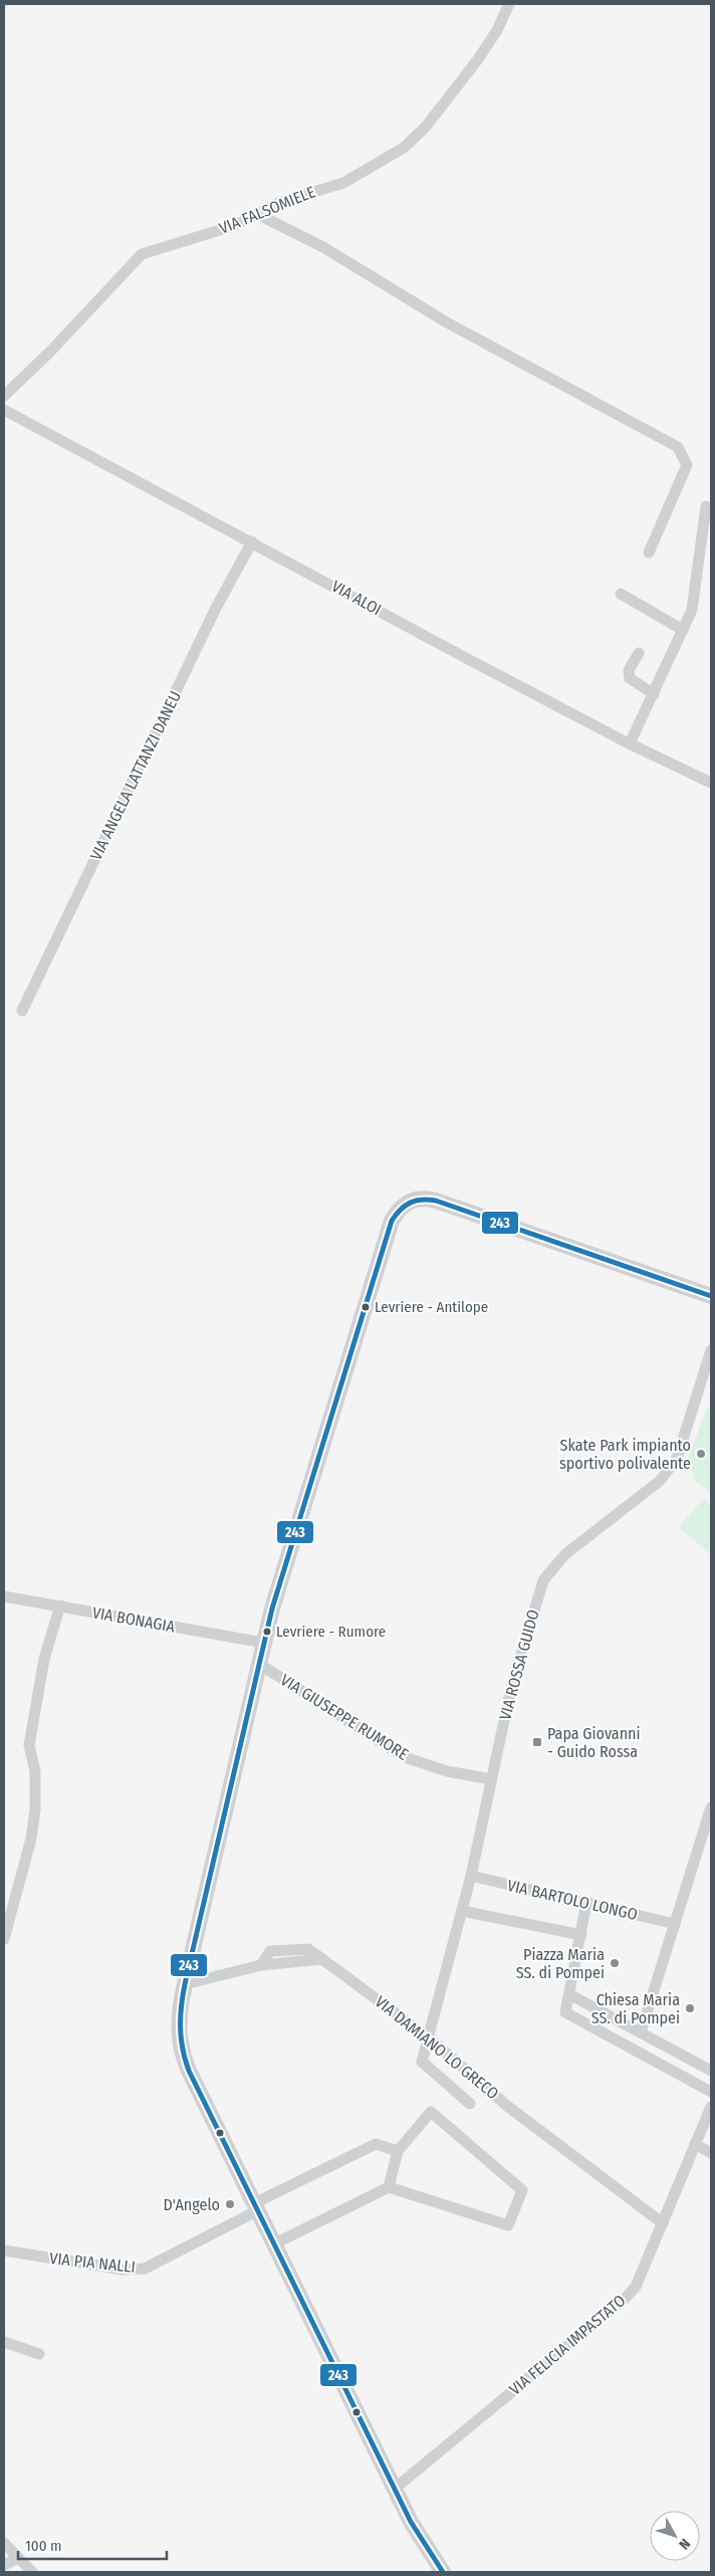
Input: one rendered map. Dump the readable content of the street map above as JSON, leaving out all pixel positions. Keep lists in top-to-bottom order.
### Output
{
  "streets": {
    "street": [
      "VIA FALSOMIELE",
      "VIA ALOI",
      "VIA ANGELA LATTANZI DANEU",
      "VIA BONAGIA",
      "VIA ROSSA GUIDO",
      "VIA GIUSEPPE RUMORE",
      "VIA BARTOLO LONGO",
      "VIA DAMIANO LO GRECO",
      "VIA PIA NALLI",
      "VIA FELICIA IMPASTATO"
    ]
  },
  "crossings": [
    ["VIA ALOI", "VIA ANGELA LATTANZI DANEU"],
    ["VIA ROSSA GUIDO", "VIA GIUSEPPE RUMORE"],
    ["VIA ROSSA GUIDO", "VIA BARTOLO LONGO"],
    ["VIA ROSSA GUIDO", "VIA DAMIANO LO GRECO"],
    ["VIA DAMIANO LO GRECO", "VIA FELICIA IMPASTATO"]
  ],
  "places": {
    "other": [
      "Levriere - Antilope",
      "Skate Park impianto sportivo polivalente",
      "Levriere - Rumore",
      "Piazza Maria SS. di Pompei",
      "Chiesa Maria SS. di Pompei",
      "D'Angelo"
    ],
    "transit": ["Papa Giovanni - Guido Rossa"]
  },
  "lines": ["transit line 243"],
  "scale_bar": "100 m",
  "north": "bottom right"
}
